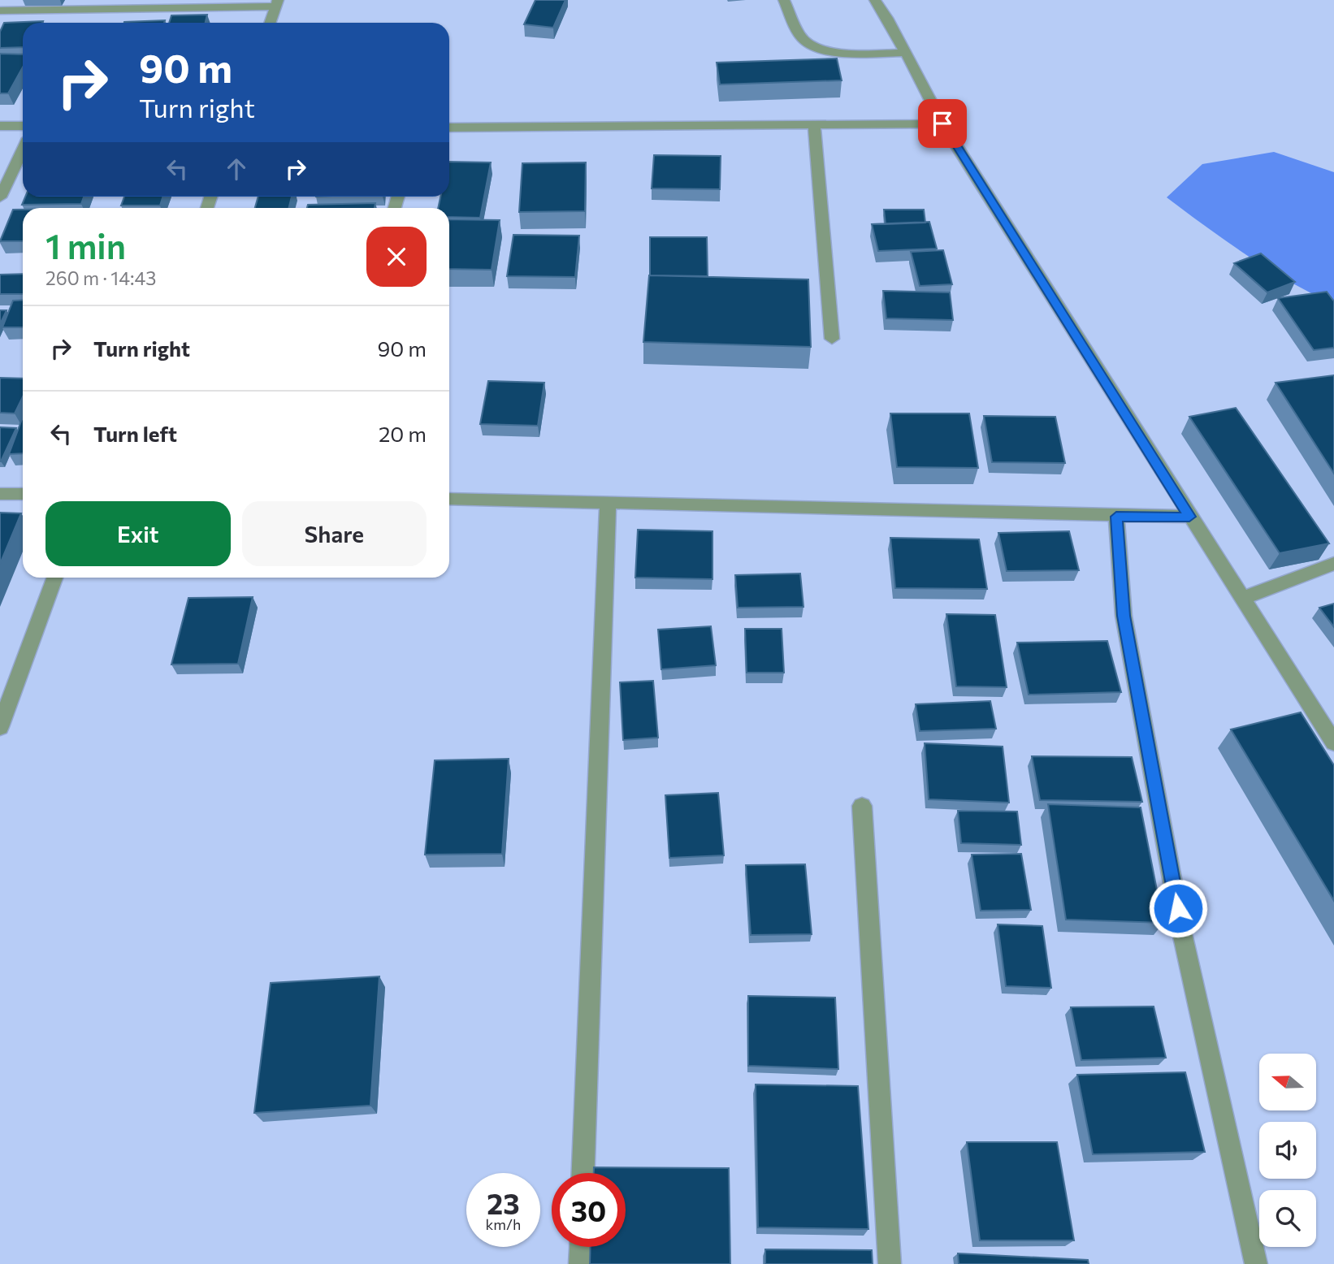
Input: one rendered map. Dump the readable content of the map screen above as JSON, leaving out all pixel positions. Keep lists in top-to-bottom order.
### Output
{
  "north": "left",
  "page": {
    "turn": ["90 m", "Turn right"],
    "heading": ["1 min", "260 m · 14:43"],
    "list": [
      {
        "name": "Turn right",
        "value": "90 m"
      },
      {
        "name": "Turn left",
        "value": "20 m"
      }
    ],
    "buttons": ["Exit", "Share"],
    "speed": "23 km/h",
    "limit": "30"
  }
}
